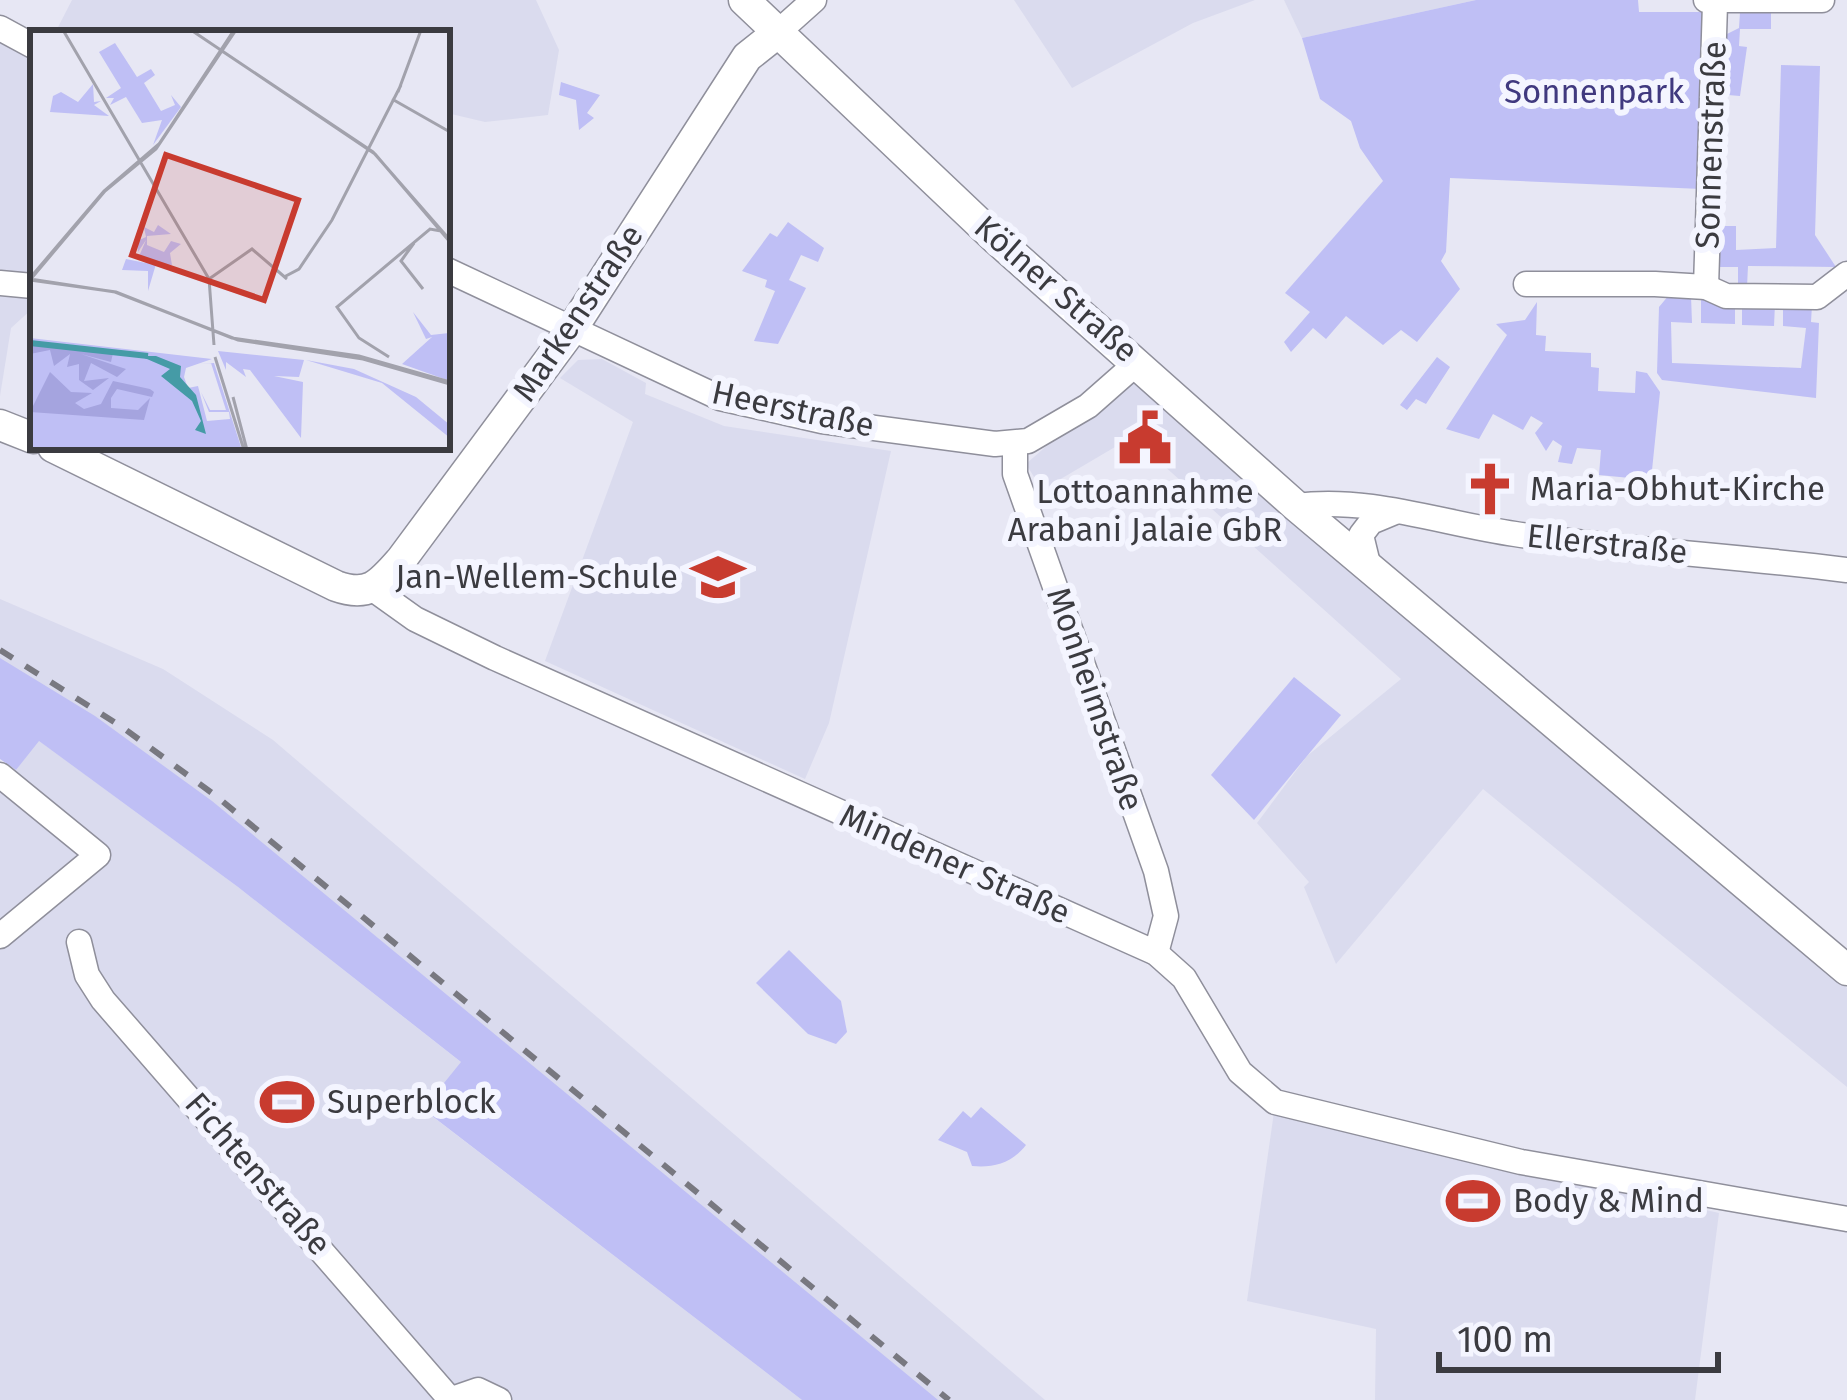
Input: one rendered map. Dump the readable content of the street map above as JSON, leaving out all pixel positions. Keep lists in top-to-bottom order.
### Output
{
  "streets": {
    "main road": ["Kölner Straße", "Markenstraße", "Mindener Straße"],
    "street": [
      "Sonnenstraße",
      "Heerstraße",
      "Ellerstraße",
      "Monheimstraße",
      "Fichtenstraße"
    ]
  },
  "crossings": [
    ["Kölner Straße", "Markenstraße"],
    ["Kölner Straße", "Ellerstraße"],
    ["Markenstraße", "Heerstraße"],
    ["Markenstraße", "Mindener Straße"],
    ["Heerstraße", "Monheimstraße"],
    ["Monheimstraße", "Mindener Straße"]
  ],
  "parks": ["Sonnenpark"],
  "places": {
    "public building": ["Lottoannahme Arabani Jalaie GbR"],
    "church": ["Maria-Obhut-Kirche"],
    "school or university": ["Jan-Wellem-Schule"],
    "sports": ["Superblock", "Body & Mind"]
  },
  "scale_bar": "100 m"
}
